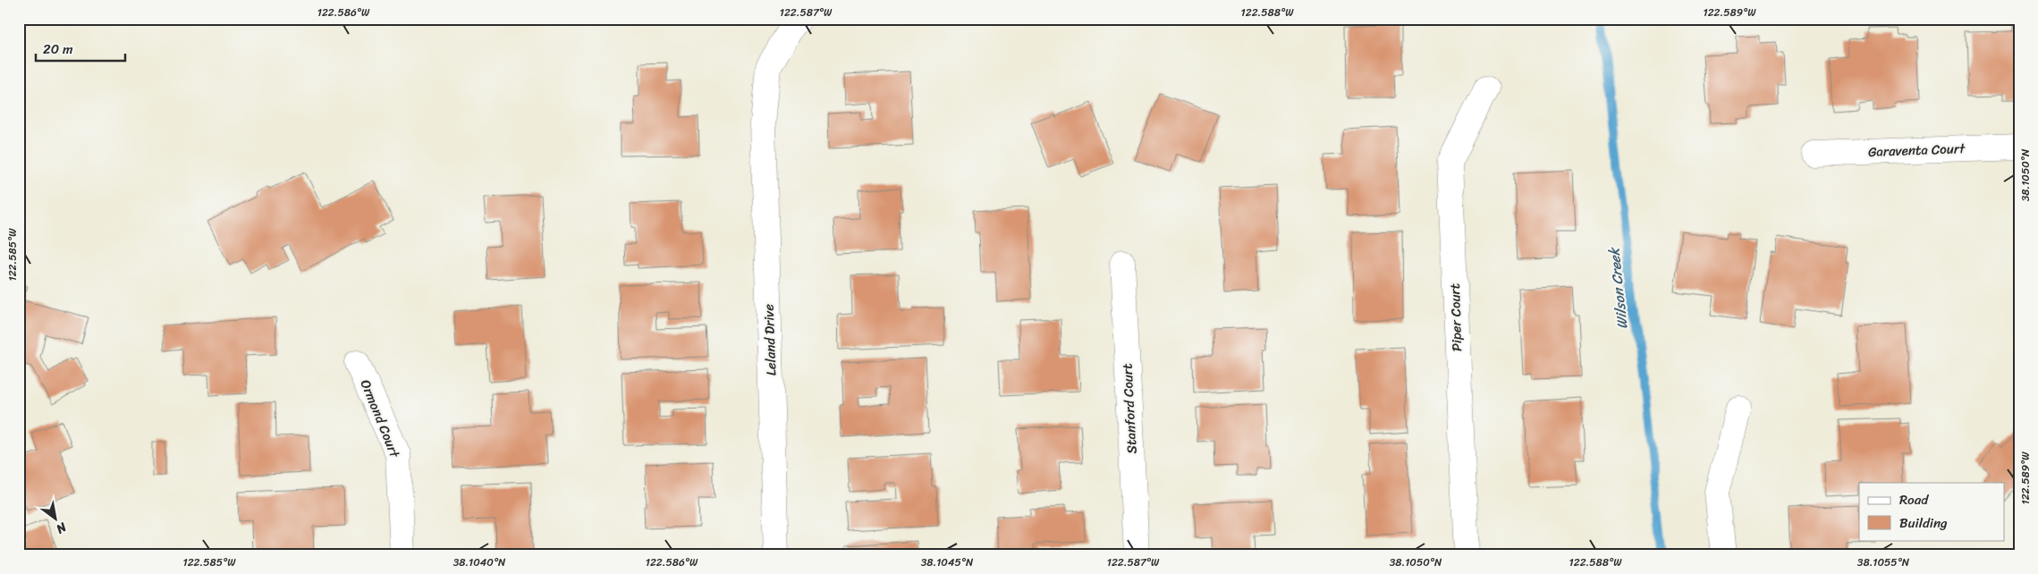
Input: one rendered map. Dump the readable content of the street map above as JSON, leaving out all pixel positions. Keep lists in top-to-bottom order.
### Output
{
  "streets": {
    "street": [
      "Garaventa Court",
      "Piper Court",
      "Leland Drive",
      "Stanford Court",
      "Ormond Court"
    ]
  },
  "water": ["Wilson Creek"],
  "legend": ["Road", "Building"],
  "scale_bar": "20 m",
  "north": "bottom right",
  "coordinates": [
    "122.586°W",
    "122.587°W",
    "122.588°W",
    "122.589°W",
    "38.1050°N",
    "122.585°W",
    "38.1040°N",
    "38.1045°N",
    "38.1055°N"
  ]
}
